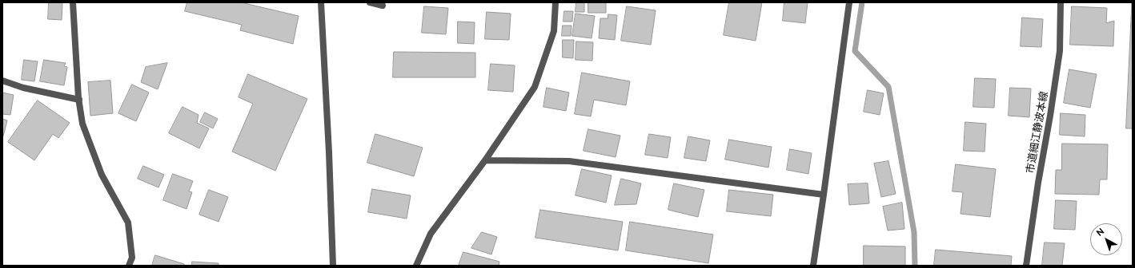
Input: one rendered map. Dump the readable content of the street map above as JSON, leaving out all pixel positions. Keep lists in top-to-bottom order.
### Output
{
  "streets": {
    "street": ["市道細江静波本線"]
  },
  "north": "top left"
}
